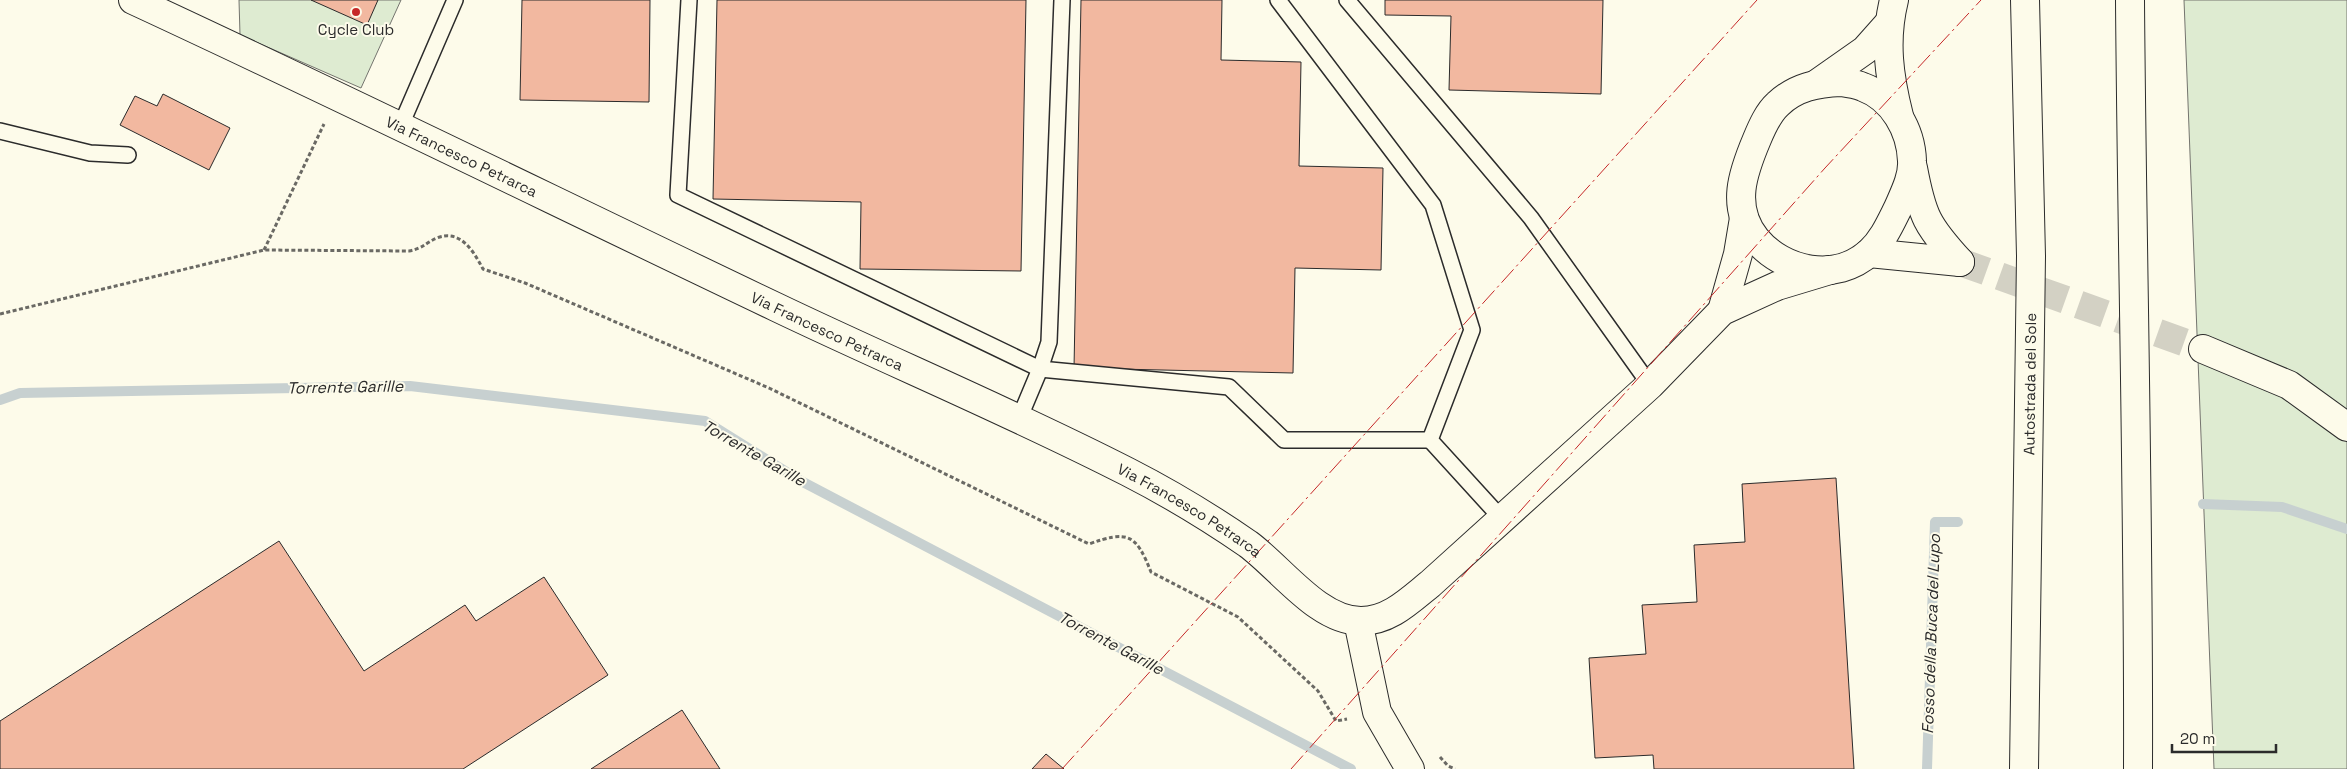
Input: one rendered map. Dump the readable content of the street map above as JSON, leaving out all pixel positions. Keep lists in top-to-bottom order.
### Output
{
  "streets": {
    "main road": ["Via Francesco Petrarca", "Autostrada del Sole"]
  },
  "water": ["Torrente Garille", "Fosso della Buca del Lupo"],
  "places": ["Cycle Club"],
  "scale_bar": "20 m"
}
